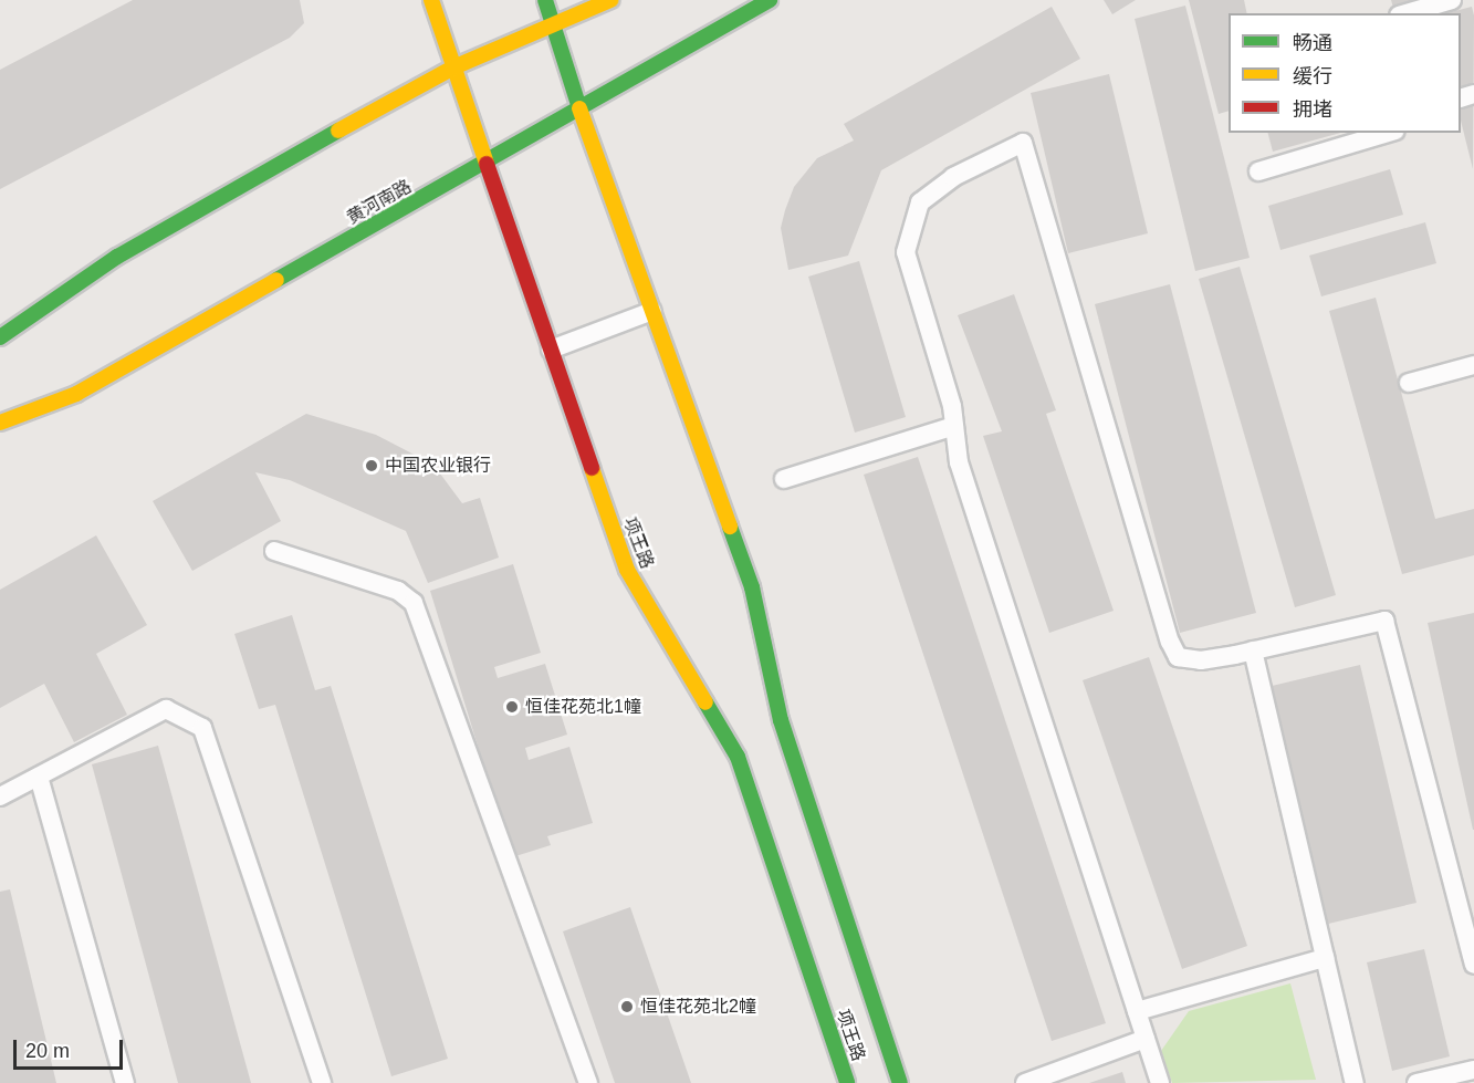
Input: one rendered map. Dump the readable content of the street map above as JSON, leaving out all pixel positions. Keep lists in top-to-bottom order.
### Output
{
  "streets": {
    "main road": ["黄河南路", "项王路"]
  },
  "crossings": [
    ["黄河南路", "项王路"]
  ],
  "places": ["中国农业银行", "恒佳花苑北1幢", "恒佳花苑北2幢"],
  "legend": ["畅通", "缓行", "拥堵"],
  "scale_bar": "20 m"
}
